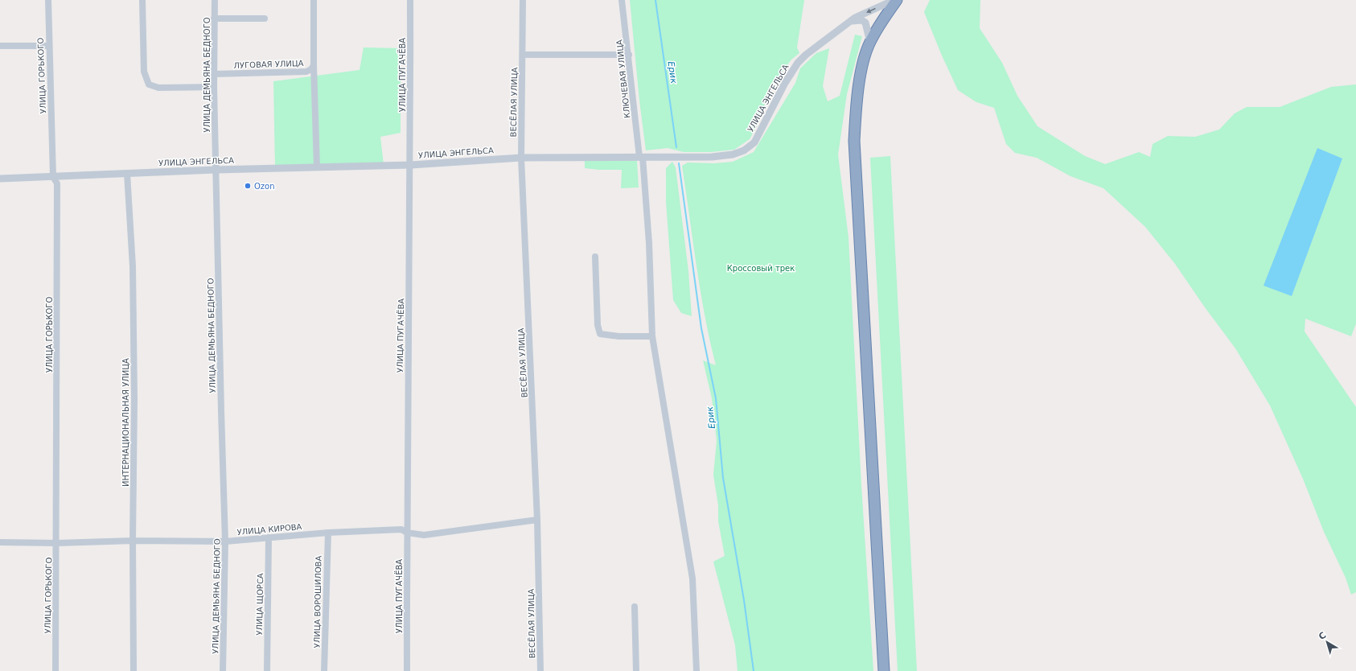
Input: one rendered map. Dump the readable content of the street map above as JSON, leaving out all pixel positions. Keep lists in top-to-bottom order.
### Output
{
  "streets": {
    "street": [
      "ЛУГОВАЯ УЛИЦА",
      "УЛИЦА ДЕМЬЯНА БЕДНОГО",
      "УЛИЦА ПУГАЧЁВА",
      "УЛИЦА ГОРЬКОГО",
      "КЛЮЧЕВАЯ УЛИЦА",
      "УЛИЦА ЭНГЕЛЬСА",
      "ВЕСЁЛАЯ УЛИЦА",
      "ИНТЕРНАЦИОНАЛЬНАЯ УЛИЦА",
      "УЛИЦА КИРОВА",
      "УЛИЦА ВОРОШИЛОВА",
      "УЛИЦА ЩОРСА"
    ]
  },
  "crossings": [
    ["ЛУГОВАЯ УЛИЦА", "УЛИЦА ДЕМЬЯНА БЕДНОГО"],
    ["УЛИЦА ДЕМЬЯНА БЕДНОГО", "УЛИЦА ЭНГЕЛЬСА"],
    ["УЛИЦА ДЕМЬЯНА БЕДНОГО", "УЛИЦА КИРОВА"],
    ["УЛИЦА ПУГАЧЁВА", "УЛИЦА ЭНГЕЛЬСА"],
    ["УЛИЦА ПУГАЧЁВА", "УЛИЦА КИРОВА"],
    ["УЛИЦА ГОРЬКОГО", "УЛИЦА ЭНГЕЛЬСА"],
    ["УЛИЦА ГОРЬКОГО", "УЛИЦА КИРОВА"],
    ["КЛЮЧЕВАЯ УЛИЦА", "УЛИЦА ЭНГЕЛЬСА"],
    ["УЛИЦА ЭНГЕЛЬСА", "ВЕСЁЛАЯ УЛИЦА"],
    ["УЛИЦА ЭНГЕЛЬСА", "ИНТЕРНАЦИОНАЛЬНАЯ УЛИЦА"],
    ["ВЕСЁЛАЯ УЛИЦА", "УЛИЦА КИРОВА"],
    ["ИНТЕРНАЦИОНАЛЬНАЯ УЛИЦА", "УЛИЦА КИРОВА"],
    ["УЛИЦА КИРОВА", "УЛИЦА ВОРОШИЛОВА"],
    ["УЛИЦА КИРОВА", "УЛИЦА ЩОРСА"]
  ],
  "water": ["Ерик"],
  "parks": ["Кроссовый трек"],
  "places": ["Ozon"],
  "north": "top left"
}
